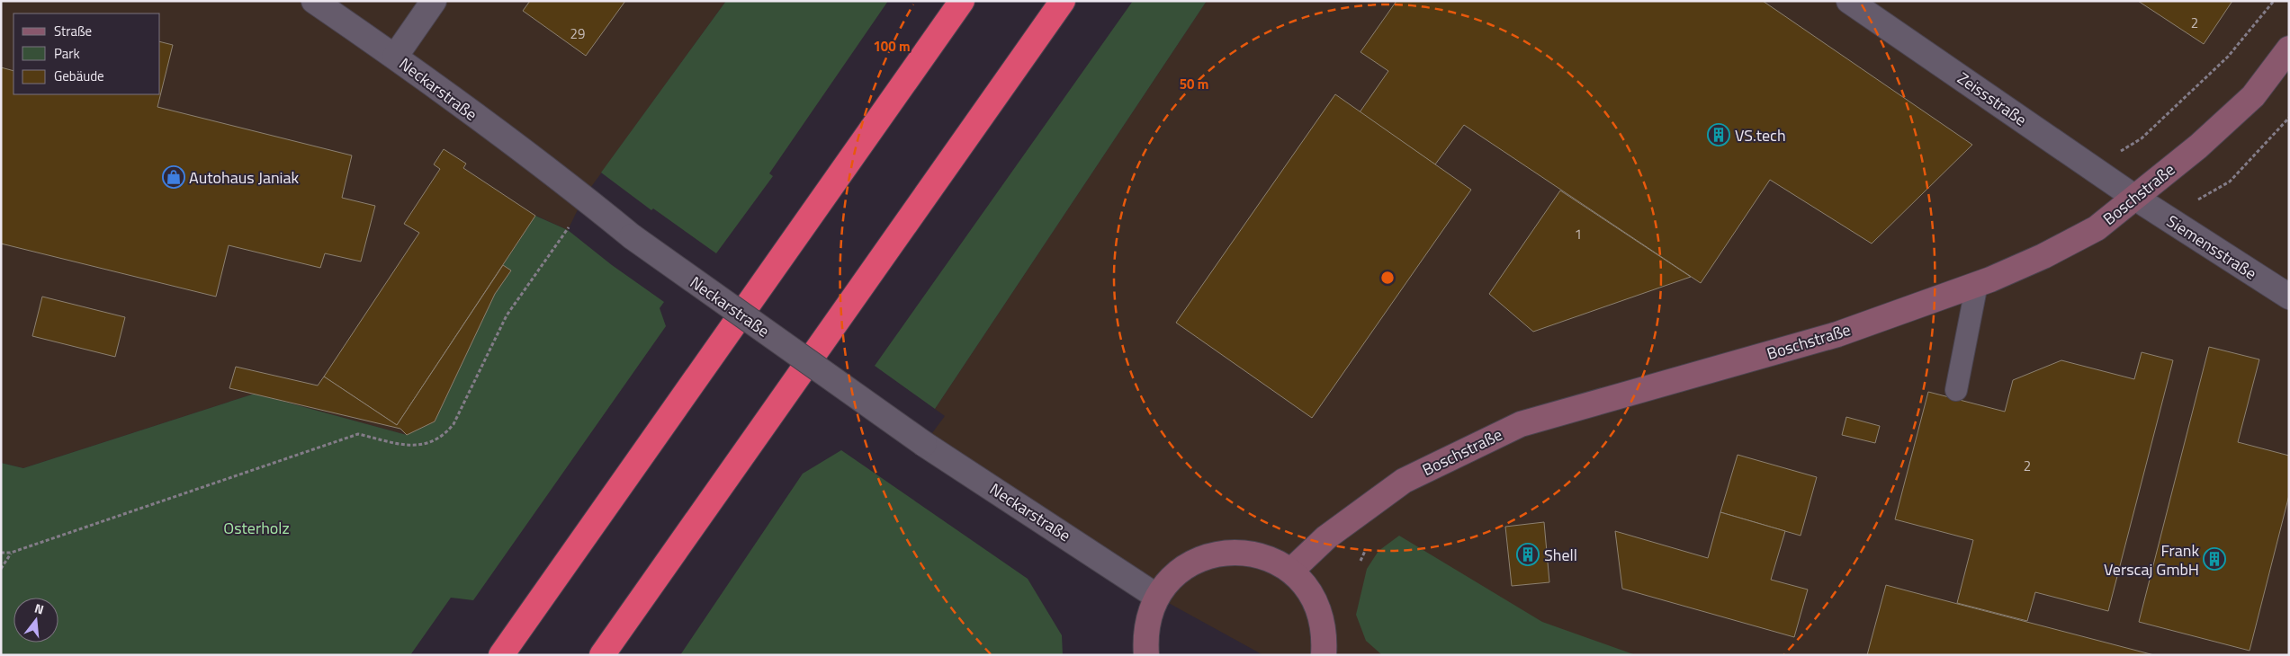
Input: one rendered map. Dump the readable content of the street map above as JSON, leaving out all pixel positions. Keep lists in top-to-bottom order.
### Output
{
  "streets": {
    "street": [
      "Neckarstraße",
      "Zeissstraße",
      "Boschstraße",
      "Siemensstraße"
    ]
  },
  "crossings": [
    ["Zeissstraße", "Boschstraße"],
    ["Zeissstraße", "Siemensstraße"],
    ["Boschstraße", "Siemensstraße"]
  ],
  "parks": ["Osterholz"],
  "places": {
    "building": ["VS.tech", "Shell", "Frank Verscaj GmbH"],
    "shop": ["Autohaus Janiak"]
  },
  "house_numbers": [
    "2",
    "29",
    "1",
    "2"
  ],
  "legend": ["Straße", "Park", "Gebäude"],
  "north": "top",
  "rings": ["100 m", "50 m"]
}
